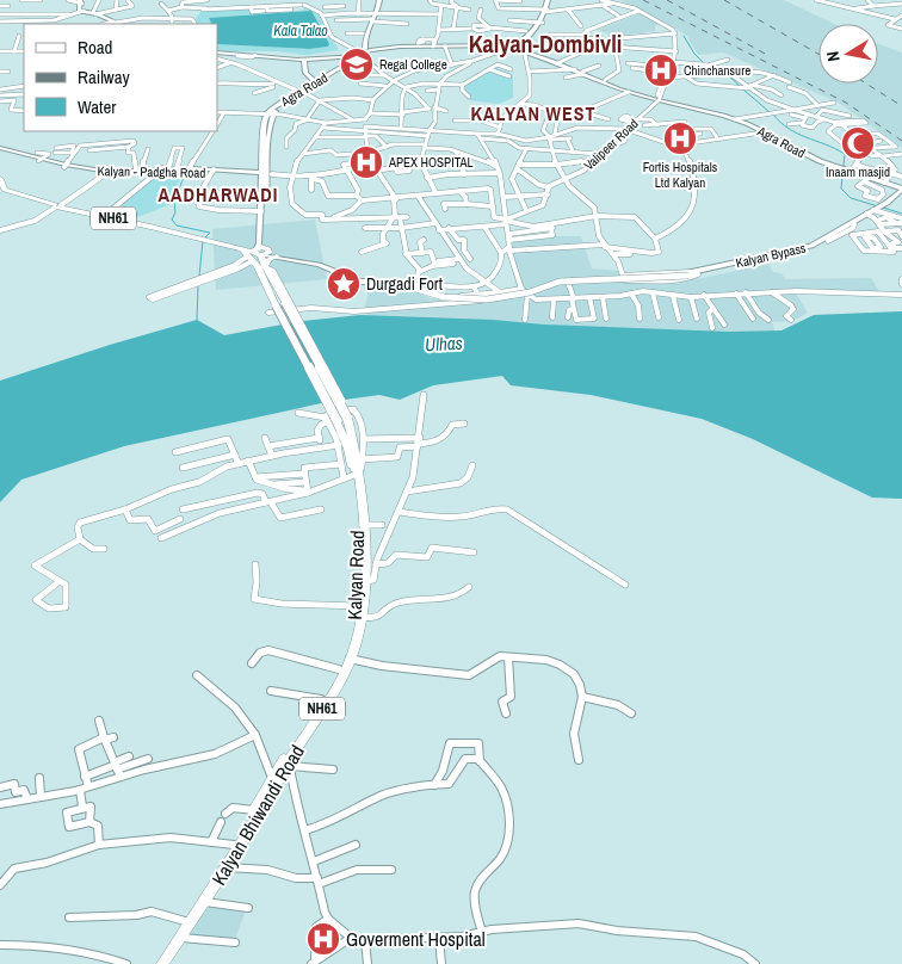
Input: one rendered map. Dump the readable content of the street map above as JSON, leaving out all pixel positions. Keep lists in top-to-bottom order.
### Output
{
  "streets": {
    "highway": ["NH61", "Kalyan Road", "Kalyan Bhiwandi Road"],
    "main road": ["Agra Road", "Kalyan - Padgha Road", "Kalyan Bypass"],
    "street": ["Valipeer Road"]
  },
  "crossings": [
    ["Agra Road", "Valipeer Road"],
    ["Agra Road", "Kalyan - Padgha Road"],
    ["Agra Road", "NH61"],
    ["Agra Road", "Kalyan Bypass"],
    ["NH61", "Kalyan Road"],
    ["NH61", "Kalyan Bhiwandi Road"],
    ["Kalyan Road", "Kalyan Bhiwandi Road"]
  ],
  "districts": ["Kalyan-Dombivli", "KALYAN WEST", "AADHARWADI"],
  "water": ["Kala Talao", "Ulhas"],
  "places": {
    "school or university": ["Regal College"],
    "hospital": [
      "Chinchansure",
      "Fortis Hospitals Ltd Kalyan",
      "APEX HOSPITAL",
      "Goverment Hospital"
    ],
    "mosque": ["Inaam masjid"],
    "place": ["Durgadi Fort"]
  },
  "legend": ["Road", "Railway", "Water"],
  "north": "left"
}
